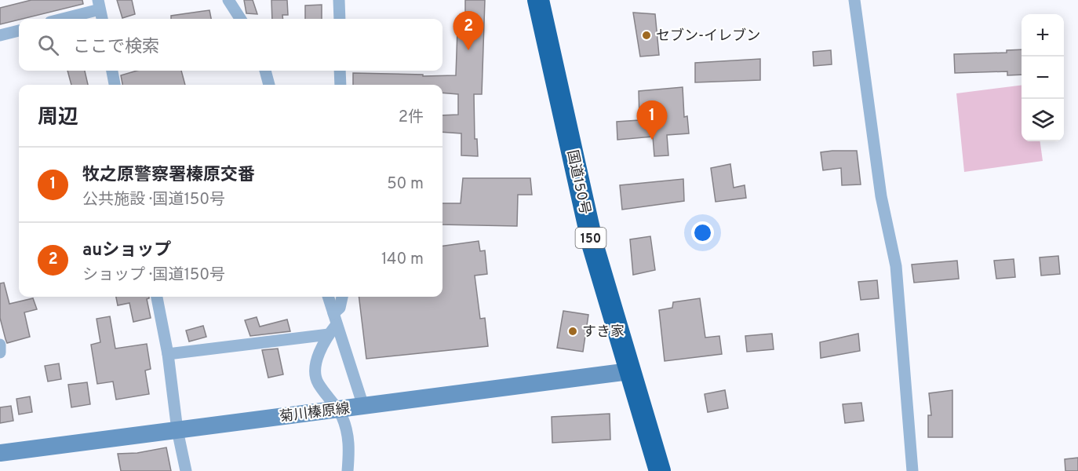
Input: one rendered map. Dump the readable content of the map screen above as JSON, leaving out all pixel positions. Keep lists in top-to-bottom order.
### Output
{
  "streets": {
    "highway": ["国道150号", "150"],
    "main road": ["菊川榛原線"]
  },
  "crossings": [
    ["国道150号", "菊川榛原線"]
  ],
  "places": ["セブン-イレブン", "すき家"],
  "page": {
    "pins": ["2", "1"],
    "map_buttons": ["+", "−"],
    "search": "ここで検索",
    "heading": ["周辺", "2件"],
    "list": [
      {
        "mark": "1",
        "name": "牧之原警察署榛原交番",
        "note": "公共施設 · 国道150号",
        "value": "50 m"
      },
      {
        "mark": "2",
        "name": "auショップ",
        "note": "ショップ · 国道150号",
        "value": "140 m"
      }
    ]
  }
}
